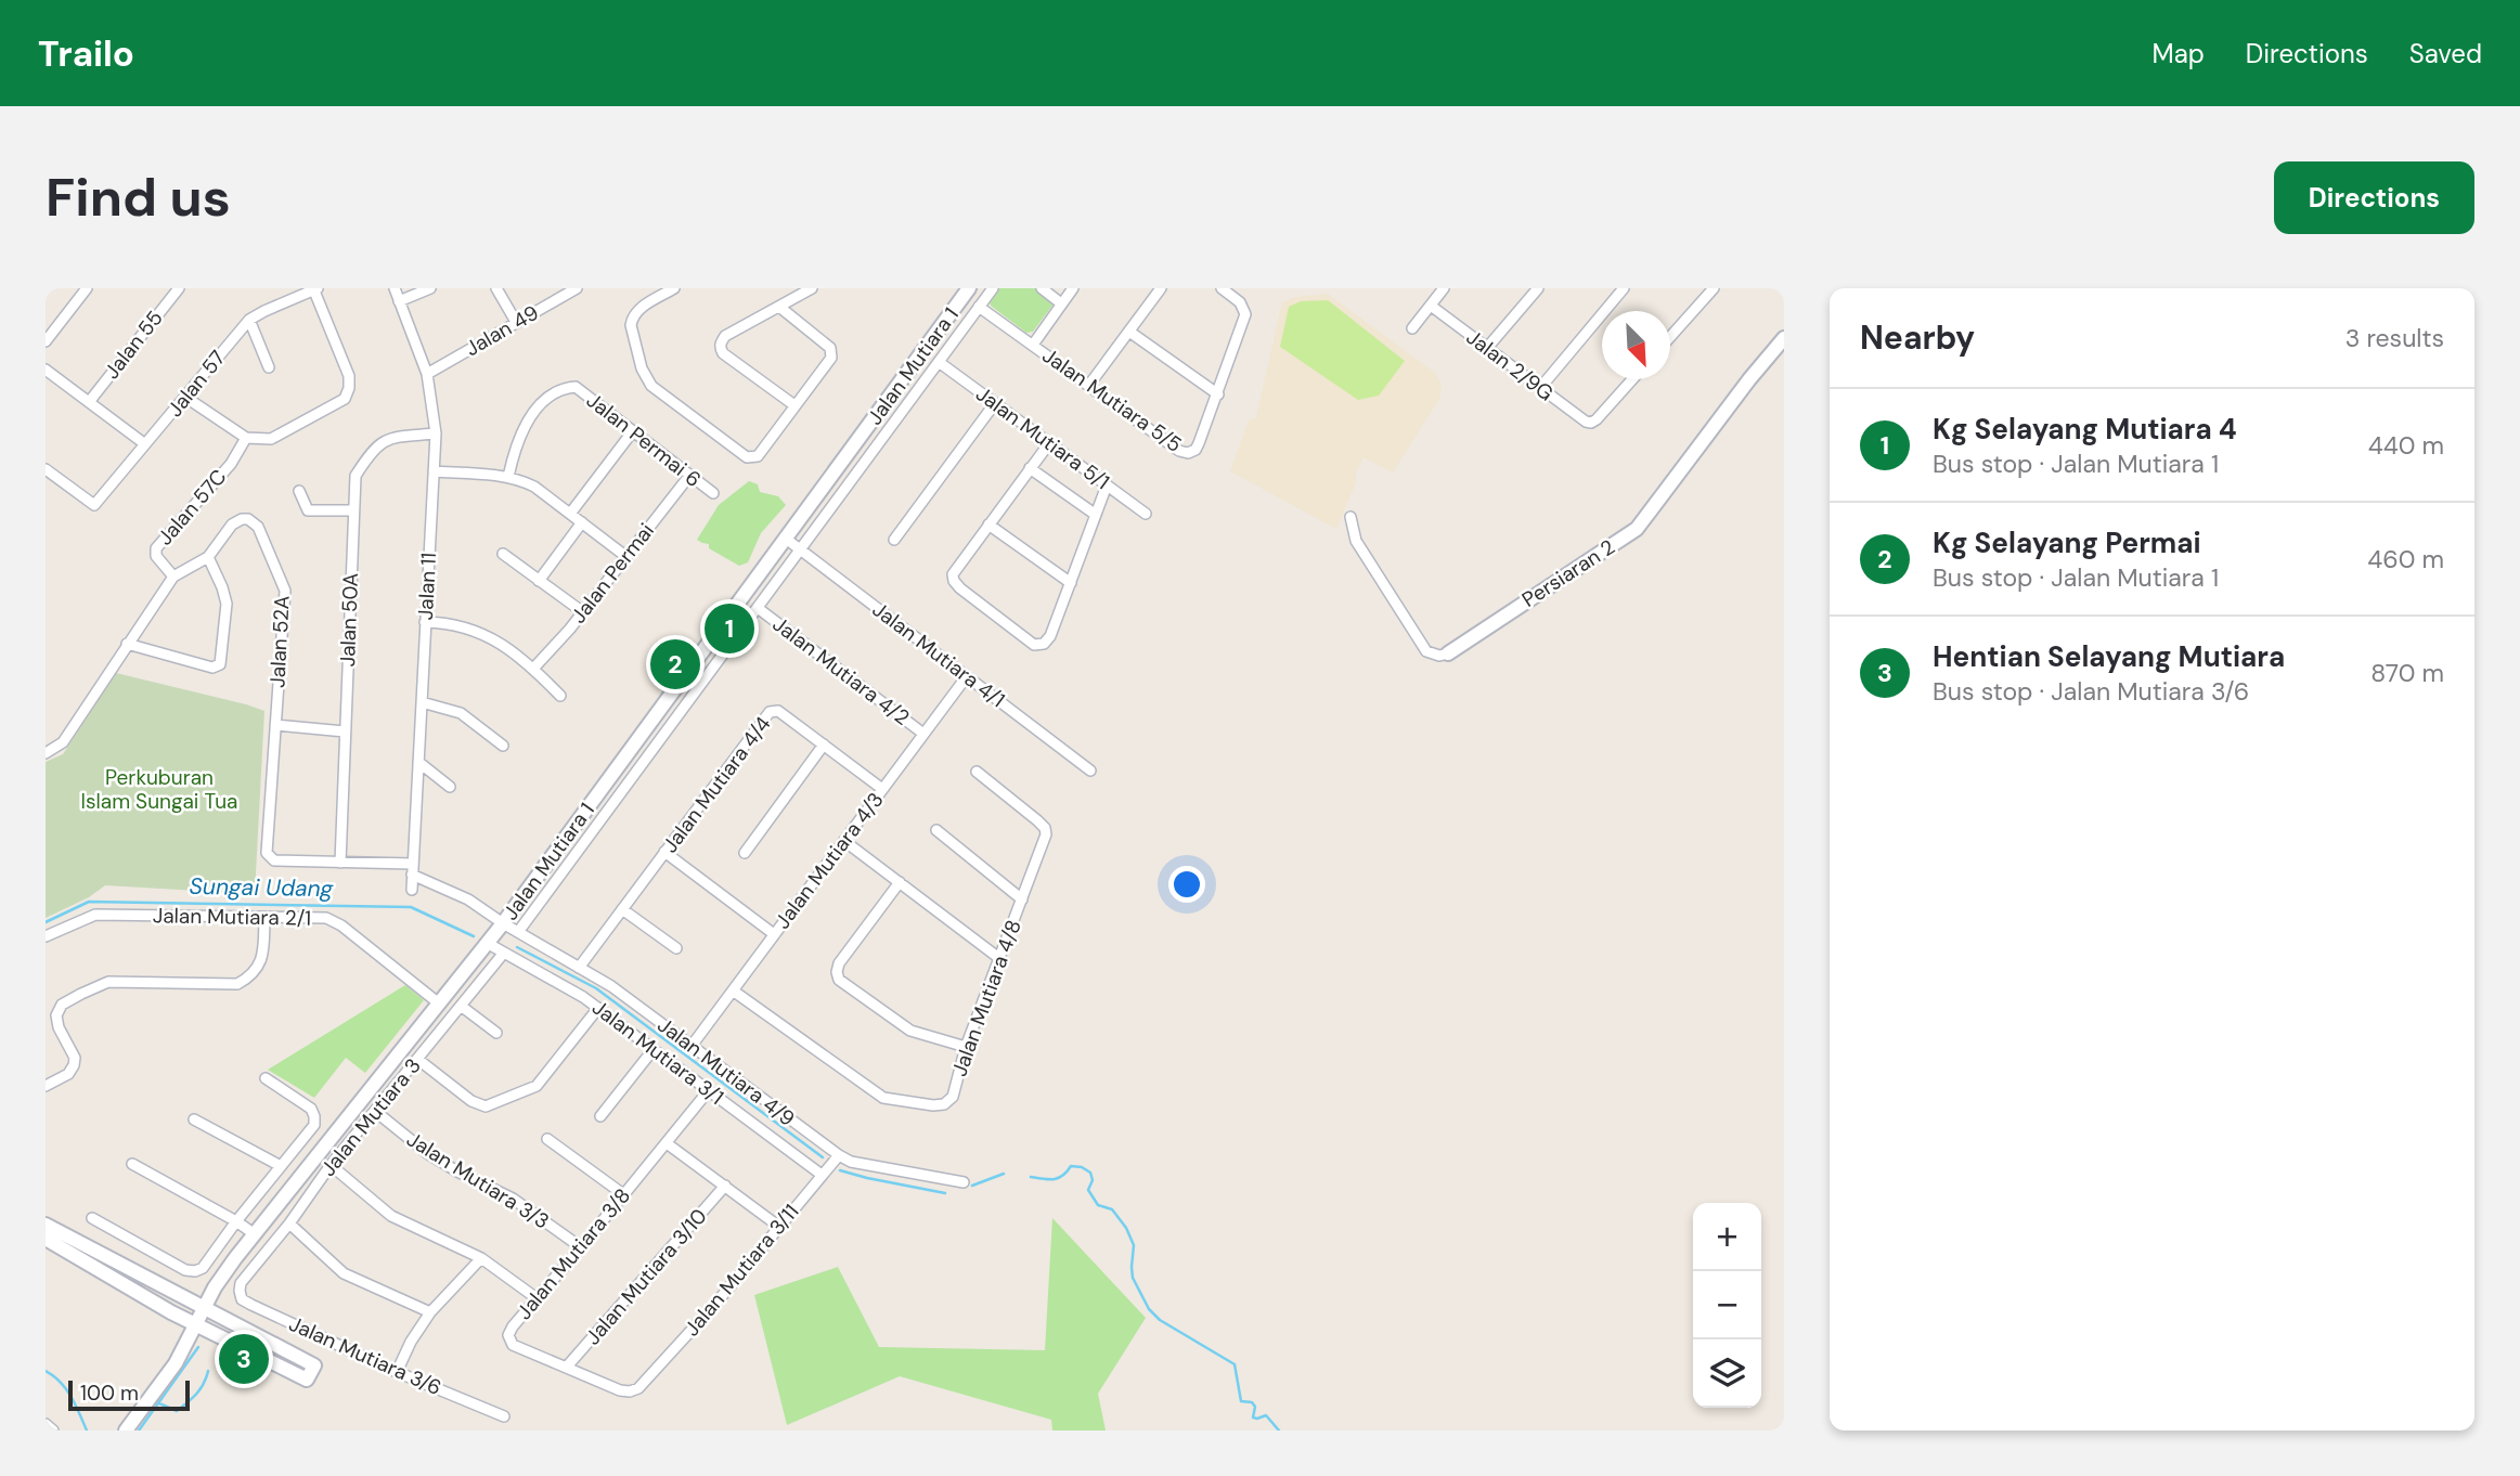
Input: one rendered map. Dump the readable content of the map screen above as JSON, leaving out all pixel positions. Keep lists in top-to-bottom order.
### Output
{
  "streets": {
    "street": [
      "Jalan 49",
      "Jalan 55",
      "Jalan 2/9G",
      "Jalan Mutiara 1",
      "Jalan 57",
      "Jalan Mutiara 5/5",
      "Jalan Mutiara 5/1",
      "Jalan Permai 6",
      "Jalan 57C",
      "Jalan Permai",
      "Persiaran 2",
      "Jalan 11",
      "Jalan 50A",
      "Jalan 52A",
      "Jalan Mutiara 4/1",
      "Jalan Mutiara 4/2",
      "Jalan Mutiara 4/4",
      "Jalan Mutiara 4/3",
      "Jalan Mutiara 2/1",
      "Jalan Mutiara 4/8",
      "Jalan Mutiara 3/1",
      "Jalan Mutiara 4/9",
      "Jalan Mutiara 3",
      "Jalan Mutiara 3/3",
      "Jalan Mutiara 3/8",
      "Jalan Mutiara 3/11",
      "Jalan Mutiara 3/10",
      "Jalan Mutiara 3/6"
    ]
  },
  "crossings": [
    ["Jalan 49", "Jalan 11"],
    ["Jalan Mutiara 1", "Jalan Mutiara 4/1"],
    ["Jalan Mutiara 1", "Jalan Mutiara 2/1"],
    ["Jalan Mutiara 1", "Jalan Mutiara 3/1"],
    ["Jalan Mutiara 1", "Jalan Mutiara 4/9"],
    ["Jalan Permai 6", "Jalan Permai"],
    ["Jalan 57C", "Jalan 52A"],
    ["Jalan 11", "Jalan 50A"],
    ["Jalan 11", "Jalan Mutiara 4/9"],
    ["Jalan 50A", "Jalan 52A"],
    ["Jalan Mutiara 4/1", "Jalan Mutiara 4/3"],
    ["Jalan Mutiara 4/2", "Jalan Mutiara 4/3"],
    ["Jalan Mutiara 4/4", "Jalan Mutiara 4/3"],
    ["Jalan Mutiara 4/4", "Jalan Mutiara 4/9"],
    ["Jalan Mutiara 4/3", "Jalan Mutiara 4/8"],
    ["Jalan Mutiara 4/3", "Jalan Mutiara 4/9"],
    ["Jalan Mutiara 3/1", "Jalan Mutiara 3"],
    ["Jalan Mutiara 3/1", "Jalan Mutiara 3/8"],
    ["Jalan Mutiara 3/1", "Jalan Mutiara 3/11"],
    ["Jalan Mutiara 4/9", "Jalan Mutiara 3/11"],
    ["Jalan Mutiara 3", "Jalan Mutiara 3/3"],
    ["Jalan Mutiara 3", "Jalan Mutiara 3/6"],
    ["Jalan Mutiara 3/3", "Jalan Mutiara 3/8"],
    ["Jalan Mutiara 3/8", "Jalan Mutiara 3/11"],
    ["Jalan Mutiara 3/8", "Jalan Mutiara 3/10"]
  ],
  "water": ["Sungai Udang"],
  "parks": ["Perkuburan Islam Sungai Tua"],
  "scale_bar": "100 m",
  "north": "bottom right",
  "page": {
    "header": "Trailo",
    "nav": ["Map", "Directions", "Saved"],
    "buttons": "Directions",
    "title": "Find us",
    "heading": ["Nearby", "3 results"],
    "list": [
      {
        "mark": "1",
        "name": "Kg Selayang Mutiara 4",
        "note": "Bus stop · Jalan Mutiara 1",
        "value": "440 m"
      },
      {
        "mark": "2",
        "name": "Kg Selayang Permai",
        "note": "Bus stop · Jalan Mutiara 1",
        "value": "460 m"
      },
      {
        "mark": "3",
        "name": "Hentian Selayang Mutiara",
        "note": "Bus stop · Jalan Mutiara 3/6",
        "value": "870 m"
      }
    ],
    "pins": ["1", "2", "3"],
    "map_buttons": ["+", "−"],
    "scale": "100 m"
  }
}
